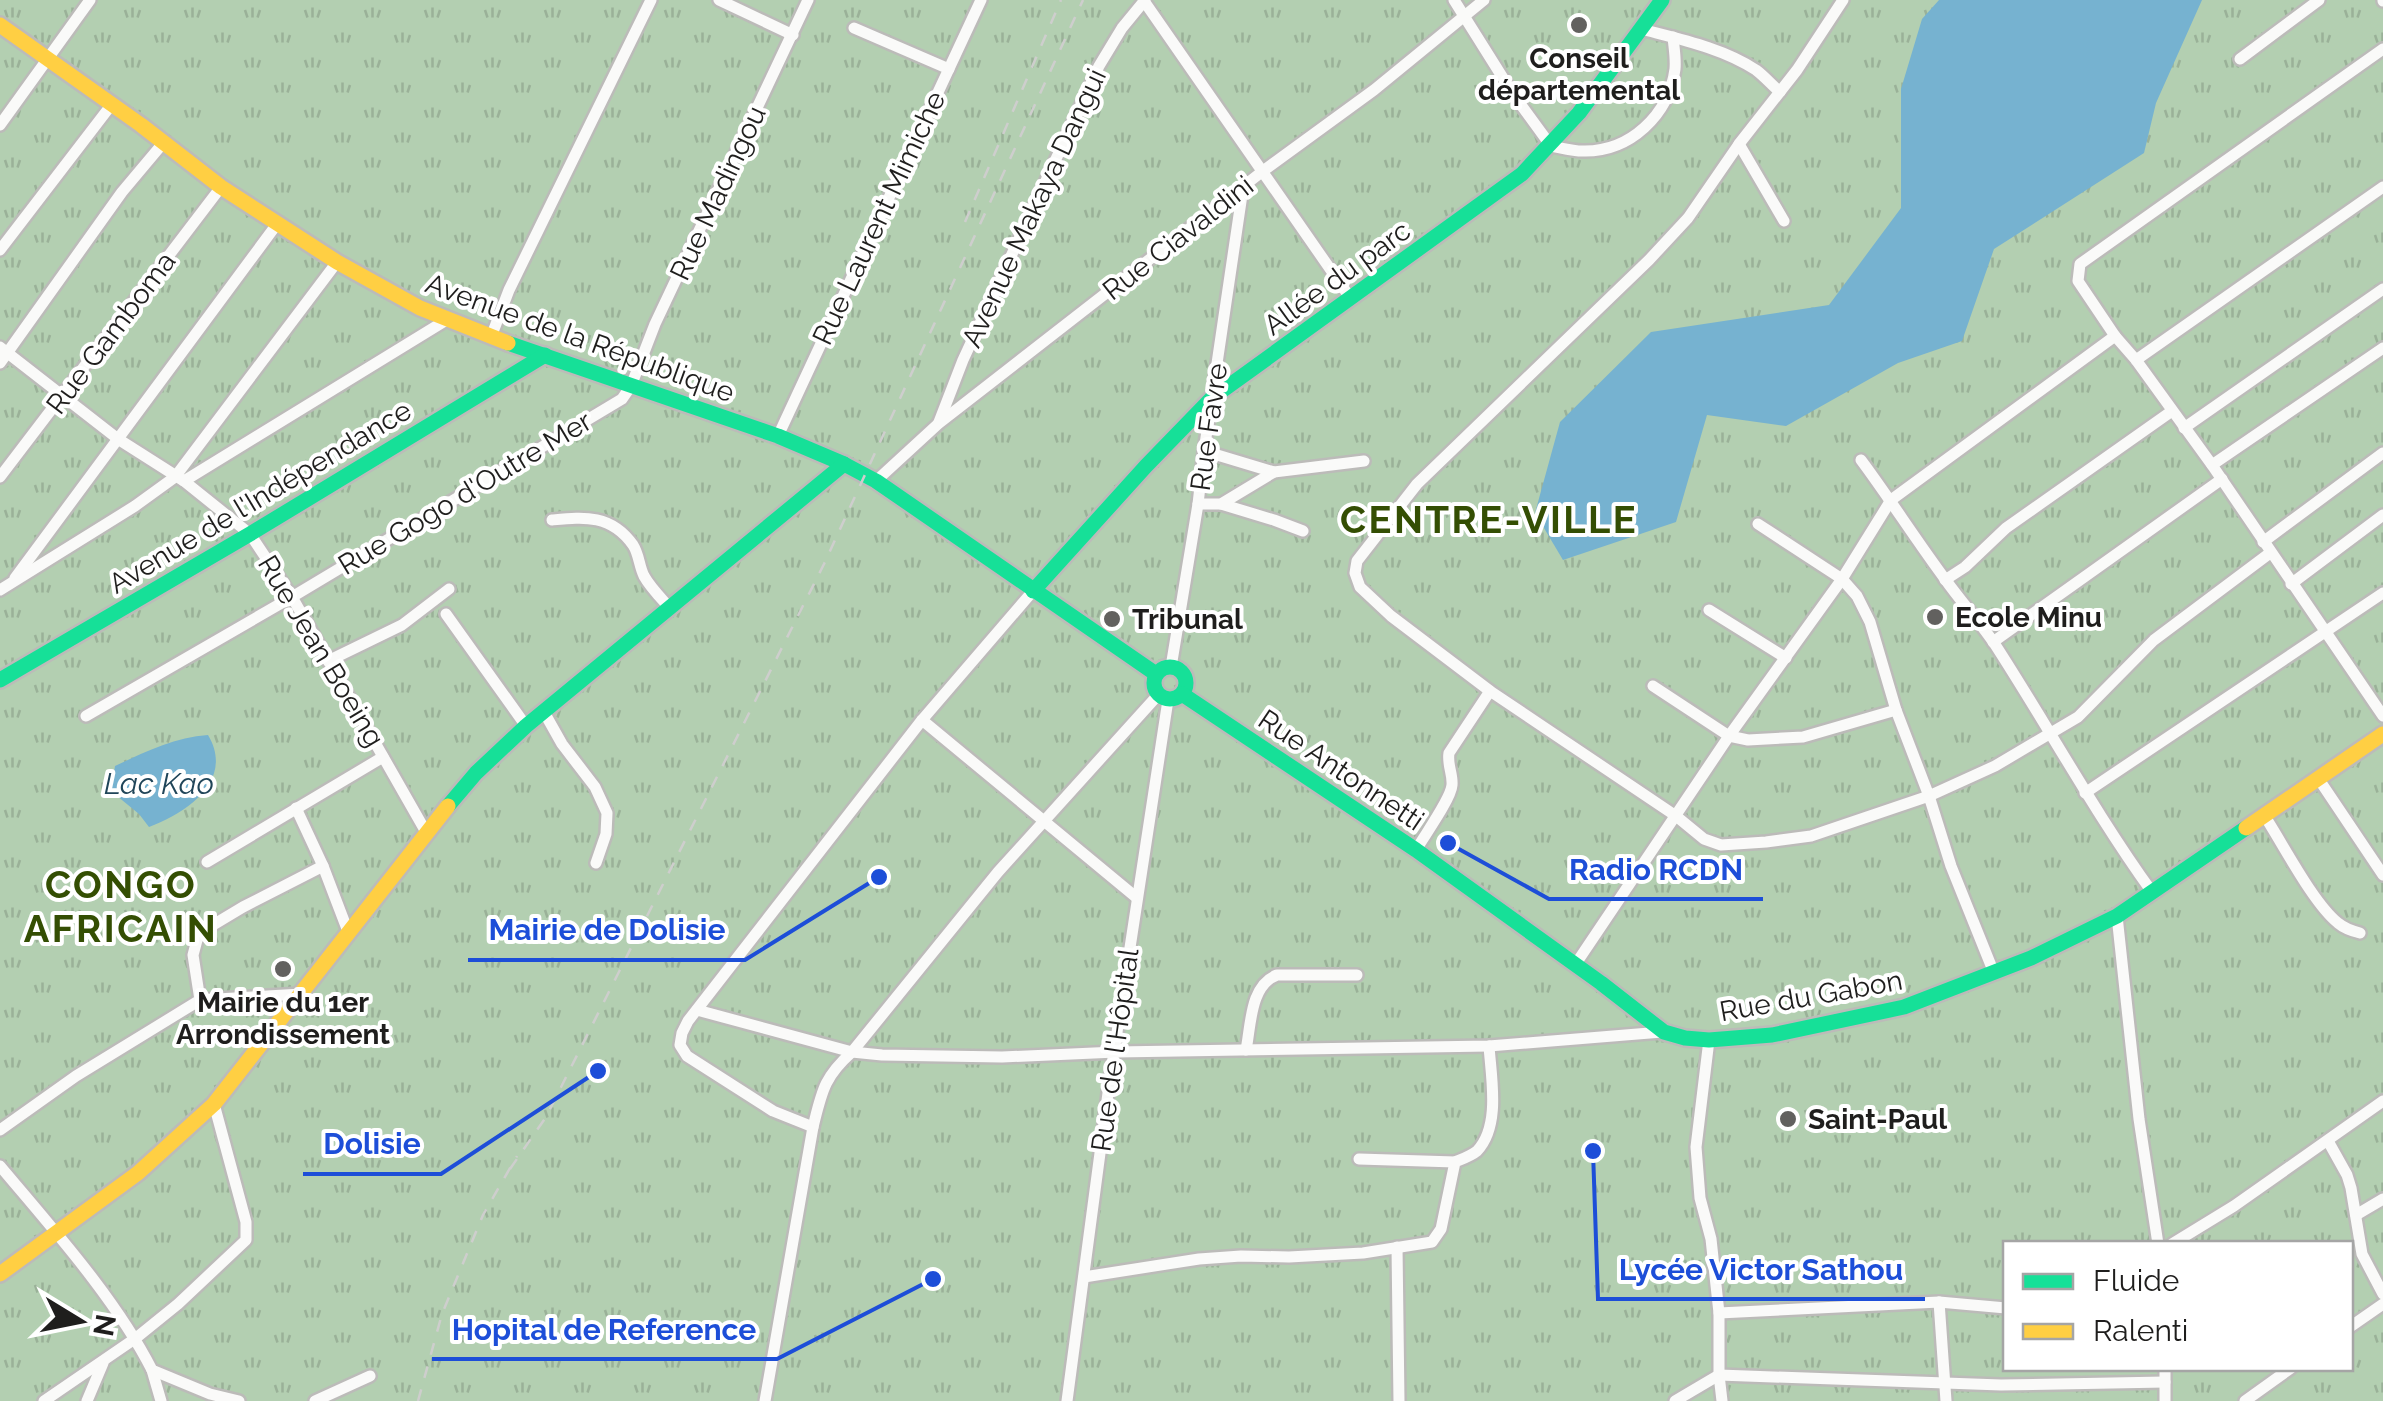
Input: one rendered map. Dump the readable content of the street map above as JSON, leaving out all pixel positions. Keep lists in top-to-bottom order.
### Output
{
  "streets": {
    "main road": [
      "Allée du parc",
      "Avenue de la République",
      "Avenue de l'Indépendance",
      "Rue Antonnetti",
      "Rue du Gabon"
    ],
    "street": [
      "Rue Madingou",
      "Avenue Makaya Dangui",
      "Rue Laurent Mimiche",
      "Rue Ciavaldini",
      "Rue Gamboma",
      "Rue Favre",
      "Rue Gogo d'Outre Mer",
      "Rue Jean Boeing",
      "Rue de l'Hôpital"
    ]
  },
  "crossings": [
    ["Rue Madingou", "Avenue de la République"],
    ["Rue Madingou", "Rue Gogo d'Outre Mer"],
    ["Avenue Makaya Dangui", "Rue Ciavaldini"],
    ["Rue Laurent Mimiche", "Avenue de la République"],
    ["Rue Ciavaldini", "Avenue de la République"],
    ["Rue Ciavaldini", "Rue Favre"],
    ["Allée du parc", "Avenue de la République"],
    ["Allée du parc", "Rue Favre"],
    ["Rue Gamboma", "Avenue de la République"],
    ["Rue Gamboma", "Rue Jean Boeing"],
    ["Avenue de la République", "Rue Favre"],
    ["Avenue de la République", "Rue Gogo d'Outre Mer"],
    ["Avenue de la République", "Avenue de l'Indépendance"],
    ["Rue Gogo d'Outre Mer", "Rue Jean Boeing"],
    ["Avenue de l'Indépendance", "Rue Jean Boeing"],
    ["Rue Antonnetti", "Rue du Gabon"],
    ["Rue Antonnetti", "Rue de l'Hôpital"],
    ["Rue du Gabon", "Rue de l'Hôpital"]
  ],
  "districts": ["CENTRE-VILLE", "CONGO AFRICAIN"],
  "water": ["Lac Kao"],
  "places": [
    "Conseil départemental",
    "Ecole Minu",
    "Tribunal",
    "Radio RCDN",
    "Mairie de Dolisie",
    "Mairie du 1er Arrondissement",
    "Dolisie",
    "Saint-Paul",
    "Lycée Victor Sathou",
    "Hopital de Reference"
  ],
  "legend": ["Fluide", "Ralenti"],
  "north": "right"
}
